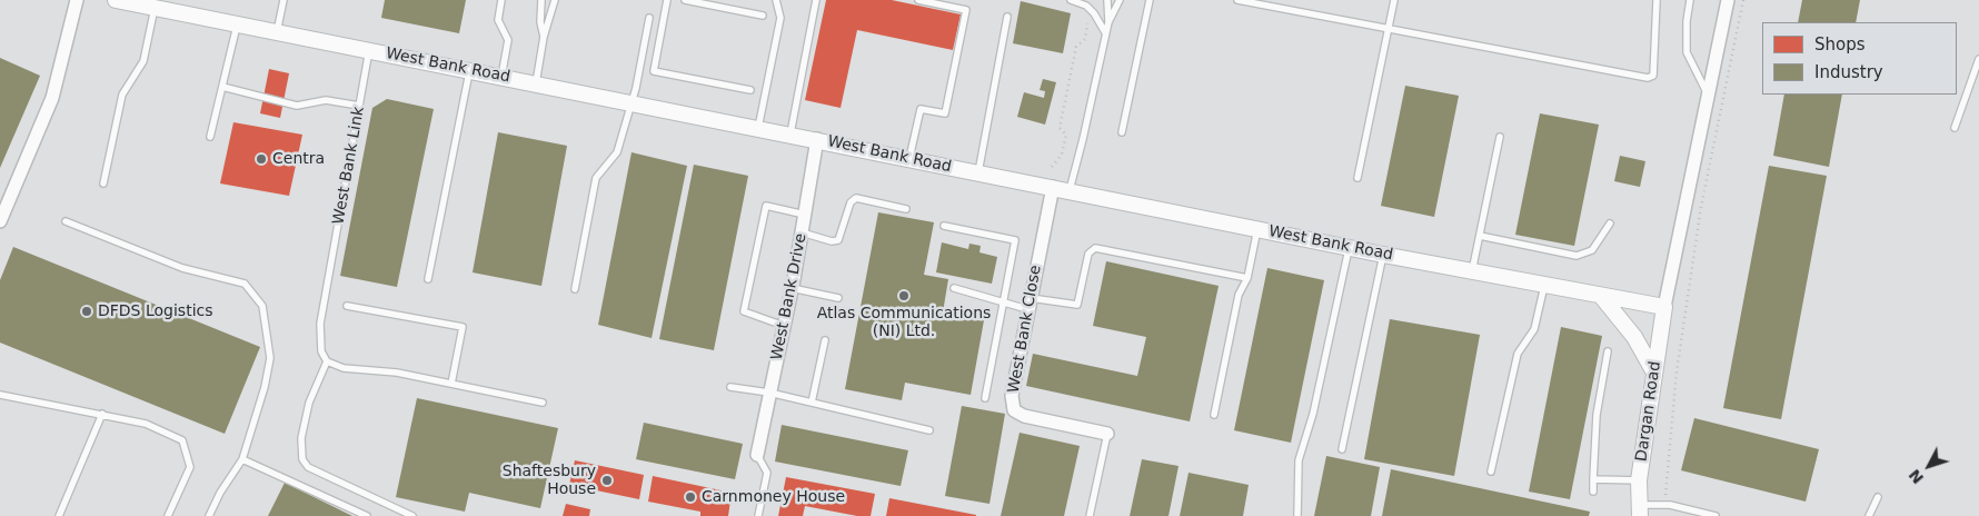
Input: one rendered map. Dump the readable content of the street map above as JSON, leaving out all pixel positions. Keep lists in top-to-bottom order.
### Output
{
  "streets": {
    "street": [
      "West Bank Road",
      "West Bank Drive",
      "West Bank Close",
      "Dargan Road"
    ],
    "lane": ["West Bank Link"]
  },
  "crossings": [
    ["West Bank Road", "West Bank Link"],
    ["West Bank Road", "West Bank Drive"],
    ["West Bank Road", "West Bank Close"],
    ["West Bank Road", "Dargan Road"]
  ],
  "places": [
    "Centra",
    "Atlas Communications (NI) Ltd.",
    "DFDS Logistics",
    "Shaftesbury House",
    "Carnmoney House"
  ],
  "legend": ["Shops", "Industry"],
  "north": "bottom left"
}
